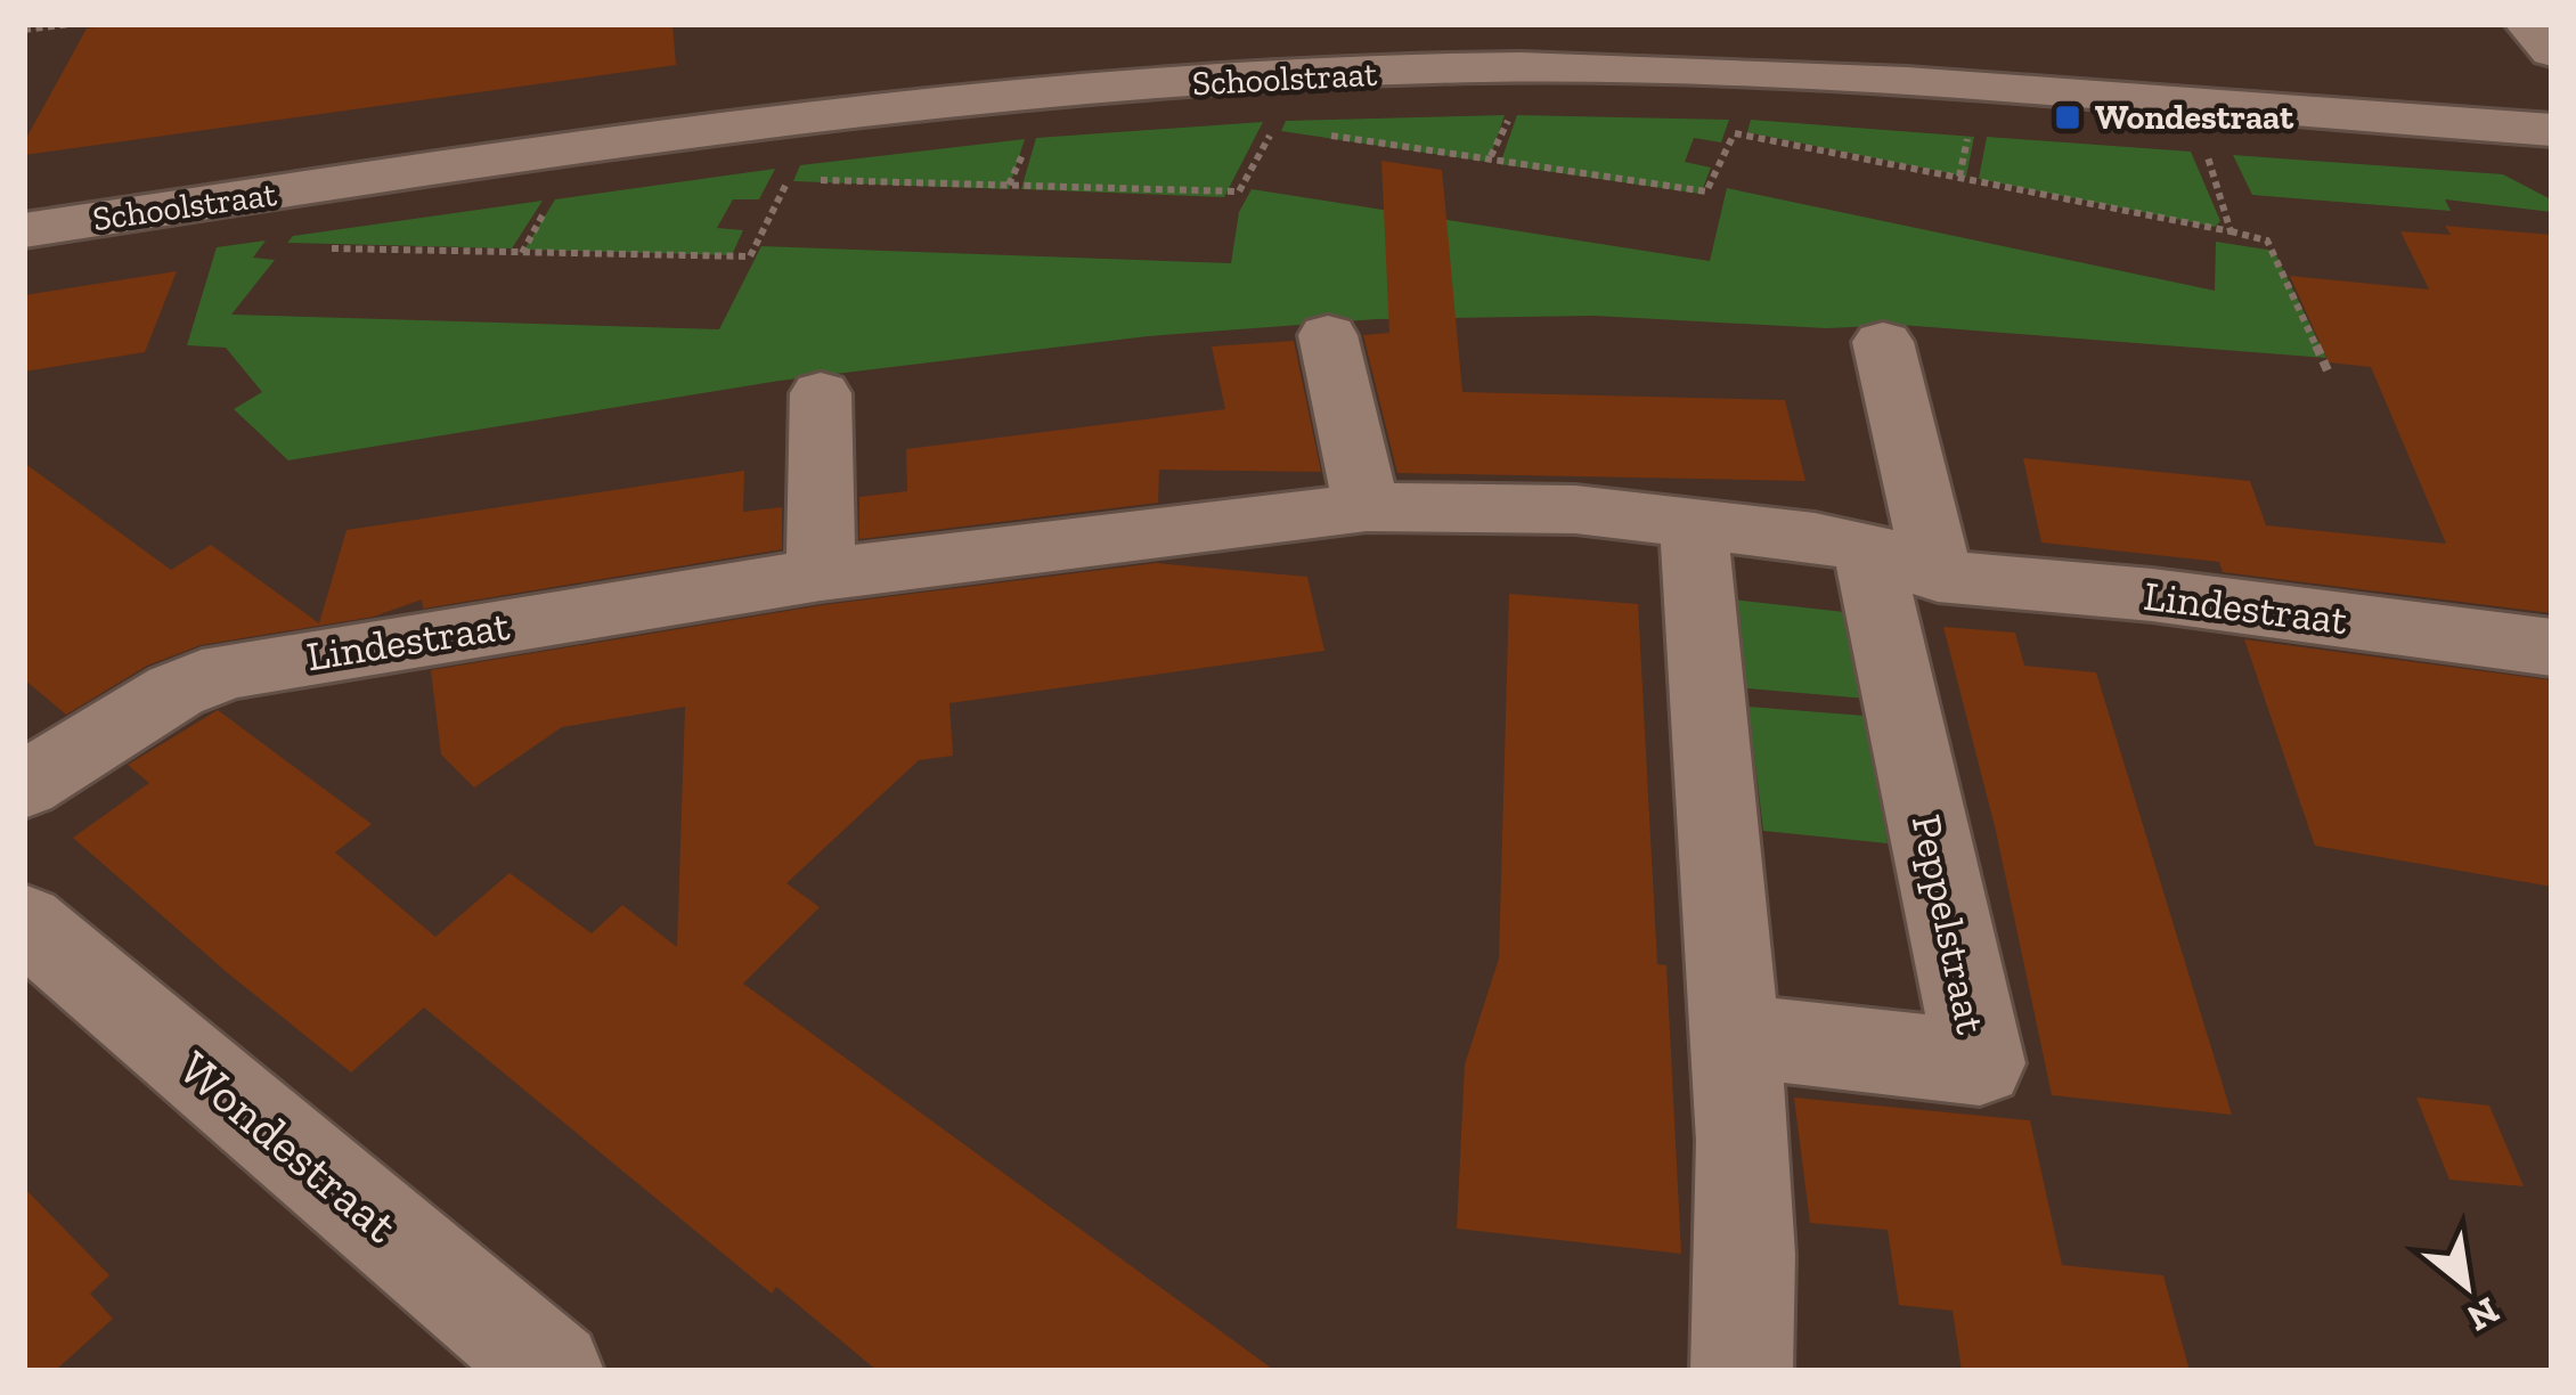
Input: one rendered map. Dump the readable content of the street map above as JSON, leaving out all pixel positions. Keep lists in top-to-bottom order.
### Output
{
  "streets": {
    "street": [
      "Schoolstraat",
      "Lindestraat",
      "Peppelstraat",
      "Wondestraat"
    ]
  },
  "crossings": [
    ["Lindestraat", "Peppelstraat"]
  ],
  "places": {
    "transit": ["Wondestraat"]
  },
  "north": "bottom right"
}
